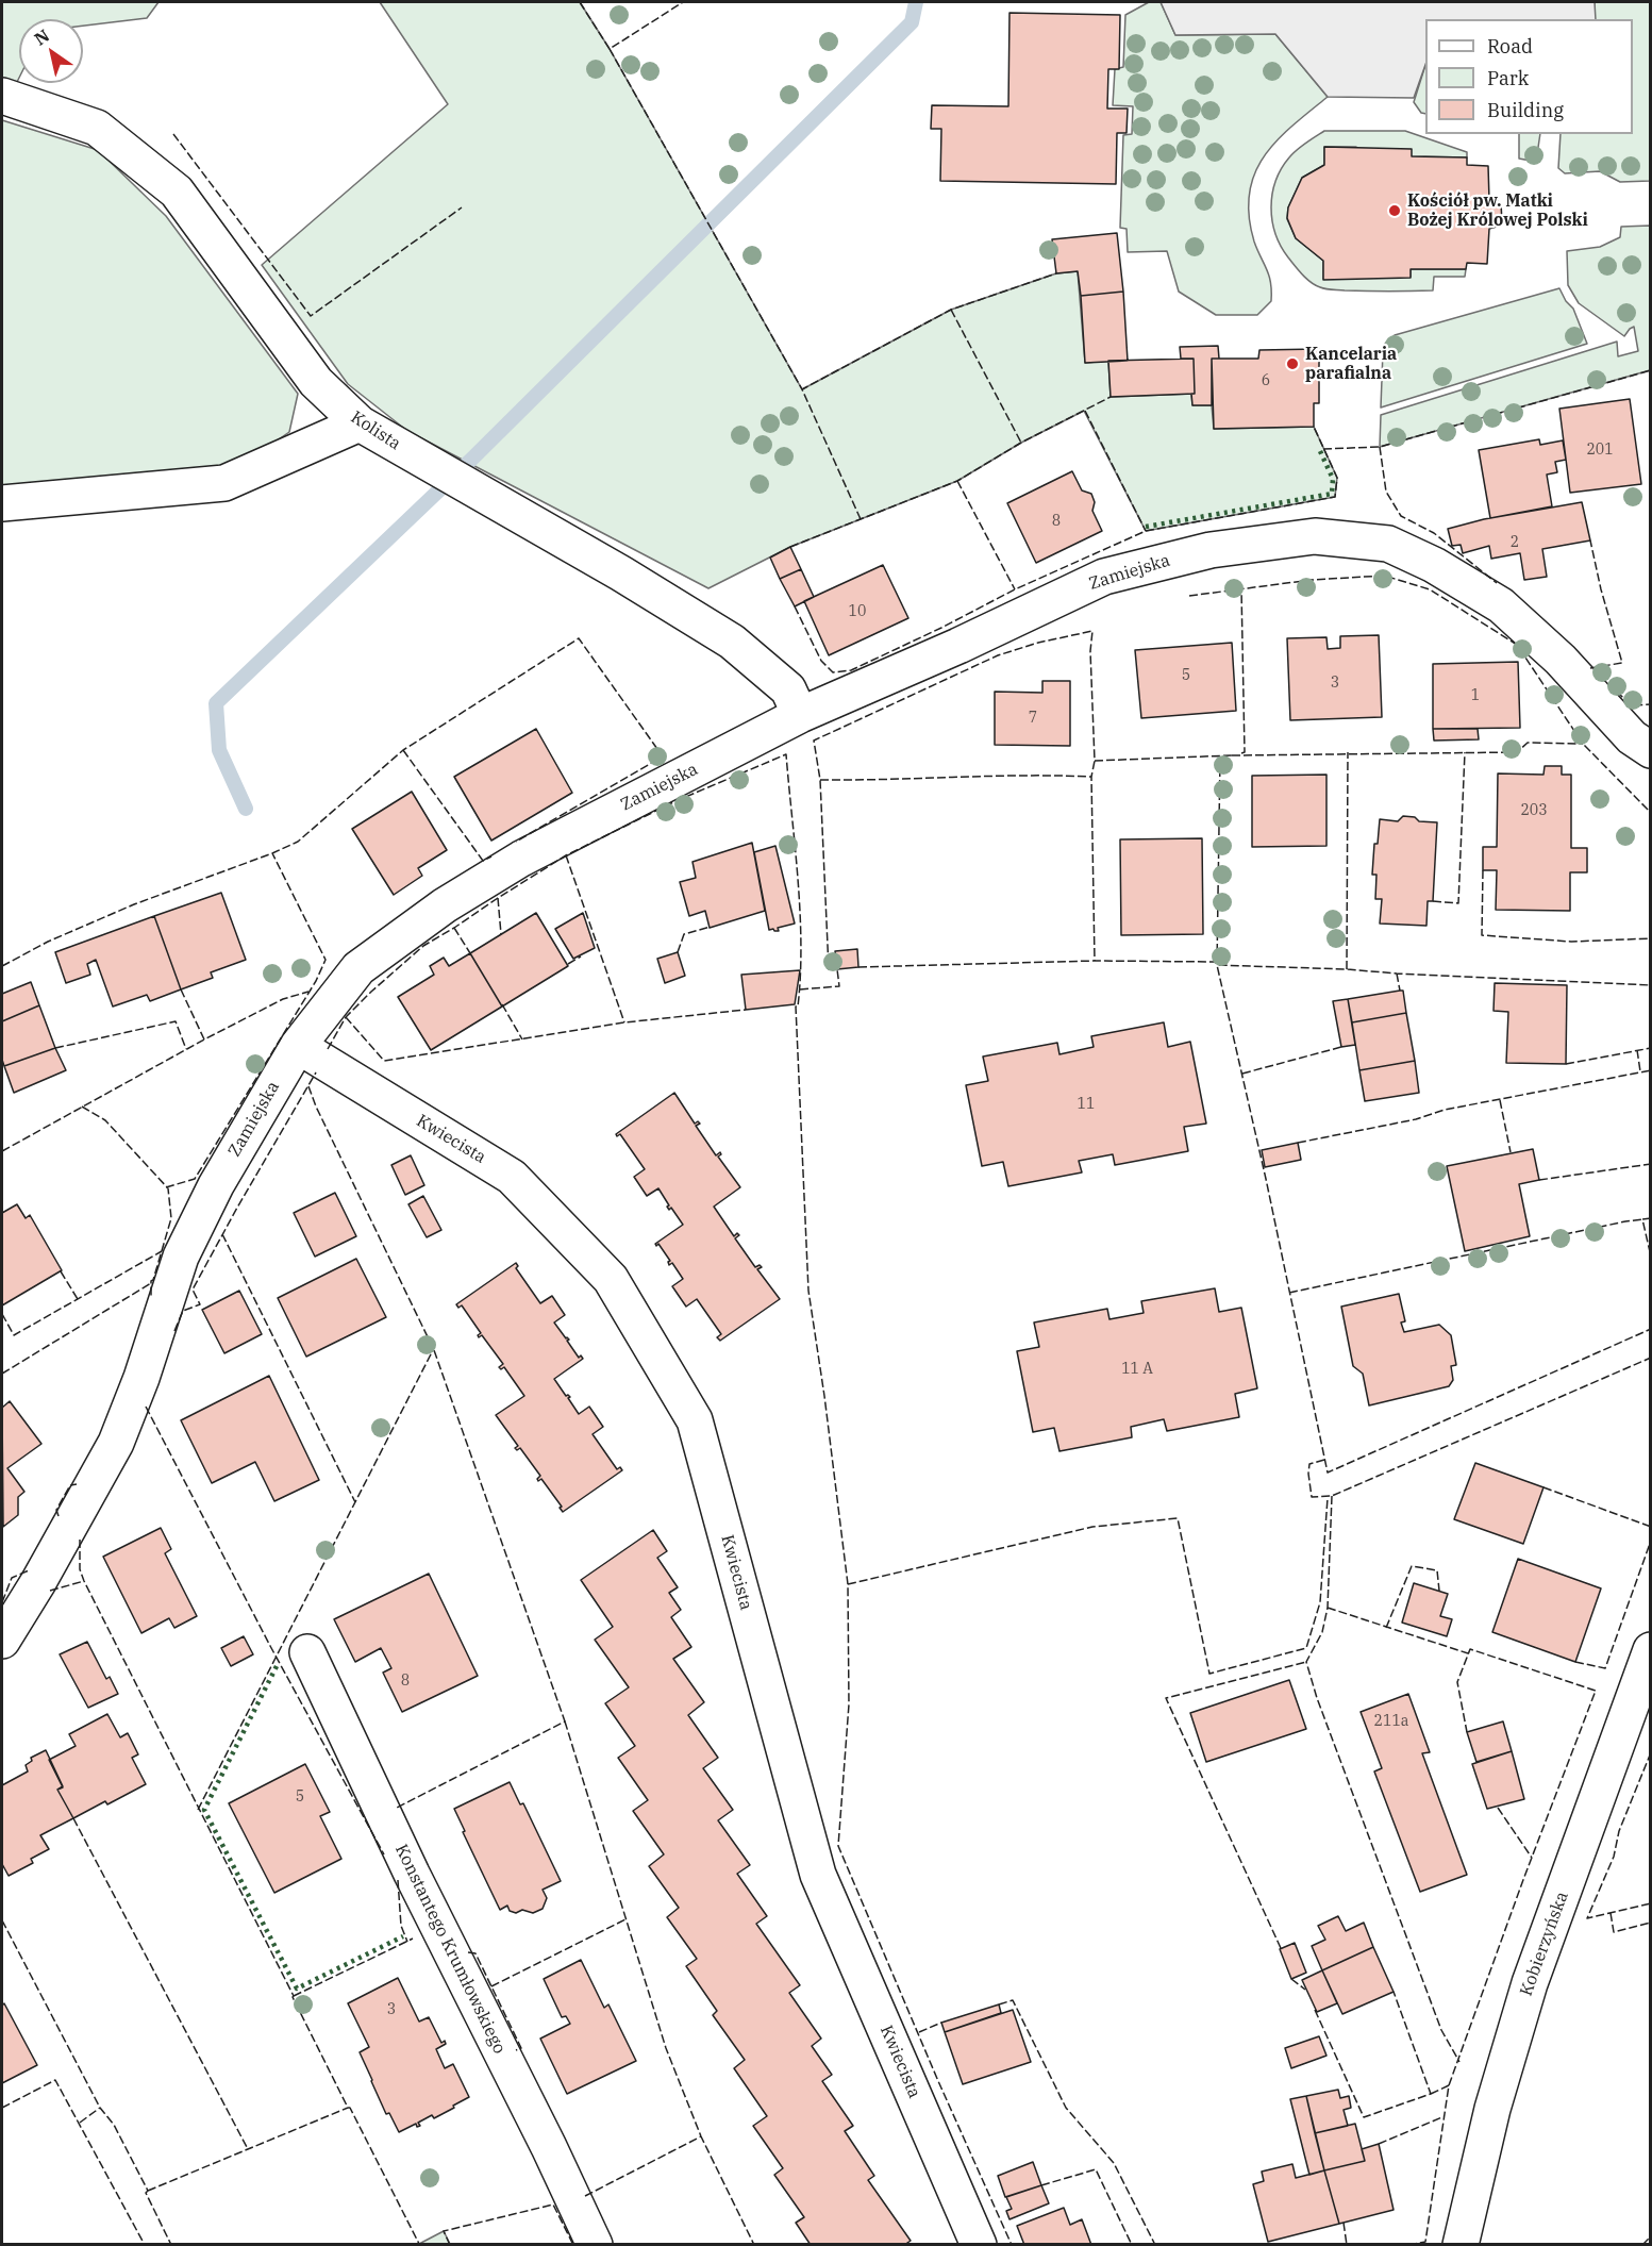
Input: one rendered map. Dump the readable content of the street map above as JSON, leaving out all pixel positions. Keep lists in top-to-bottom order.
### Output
{
  "streets": {
    "street": [
      "Kolista",
      "Zamiejska",
      "Kwiecista",
      "Kobierzyńska",
      "Konstantego Krumłowskiego"
    ]
  },
  "crossings": [
    ["Kolista", "Zamiejska"],
    ["Zamiejska", "Kwiecista"]
  ],
  "places": ["Kościół pw. Matki Bożej Królowej Polski", "Kancelaria parafialna"],
  "house_numbers": [
    "6",
    "201",
    "8",
    "2",
    "10",
    "5",
    "3",
    "1",
    "7",
    "203",
    "11",
    "11 A",
    "8",
    "211a",
    "5",
    "3"
  ],
  "legend": ["Road", "Park", "Building"],
  "north": "top left"
}
